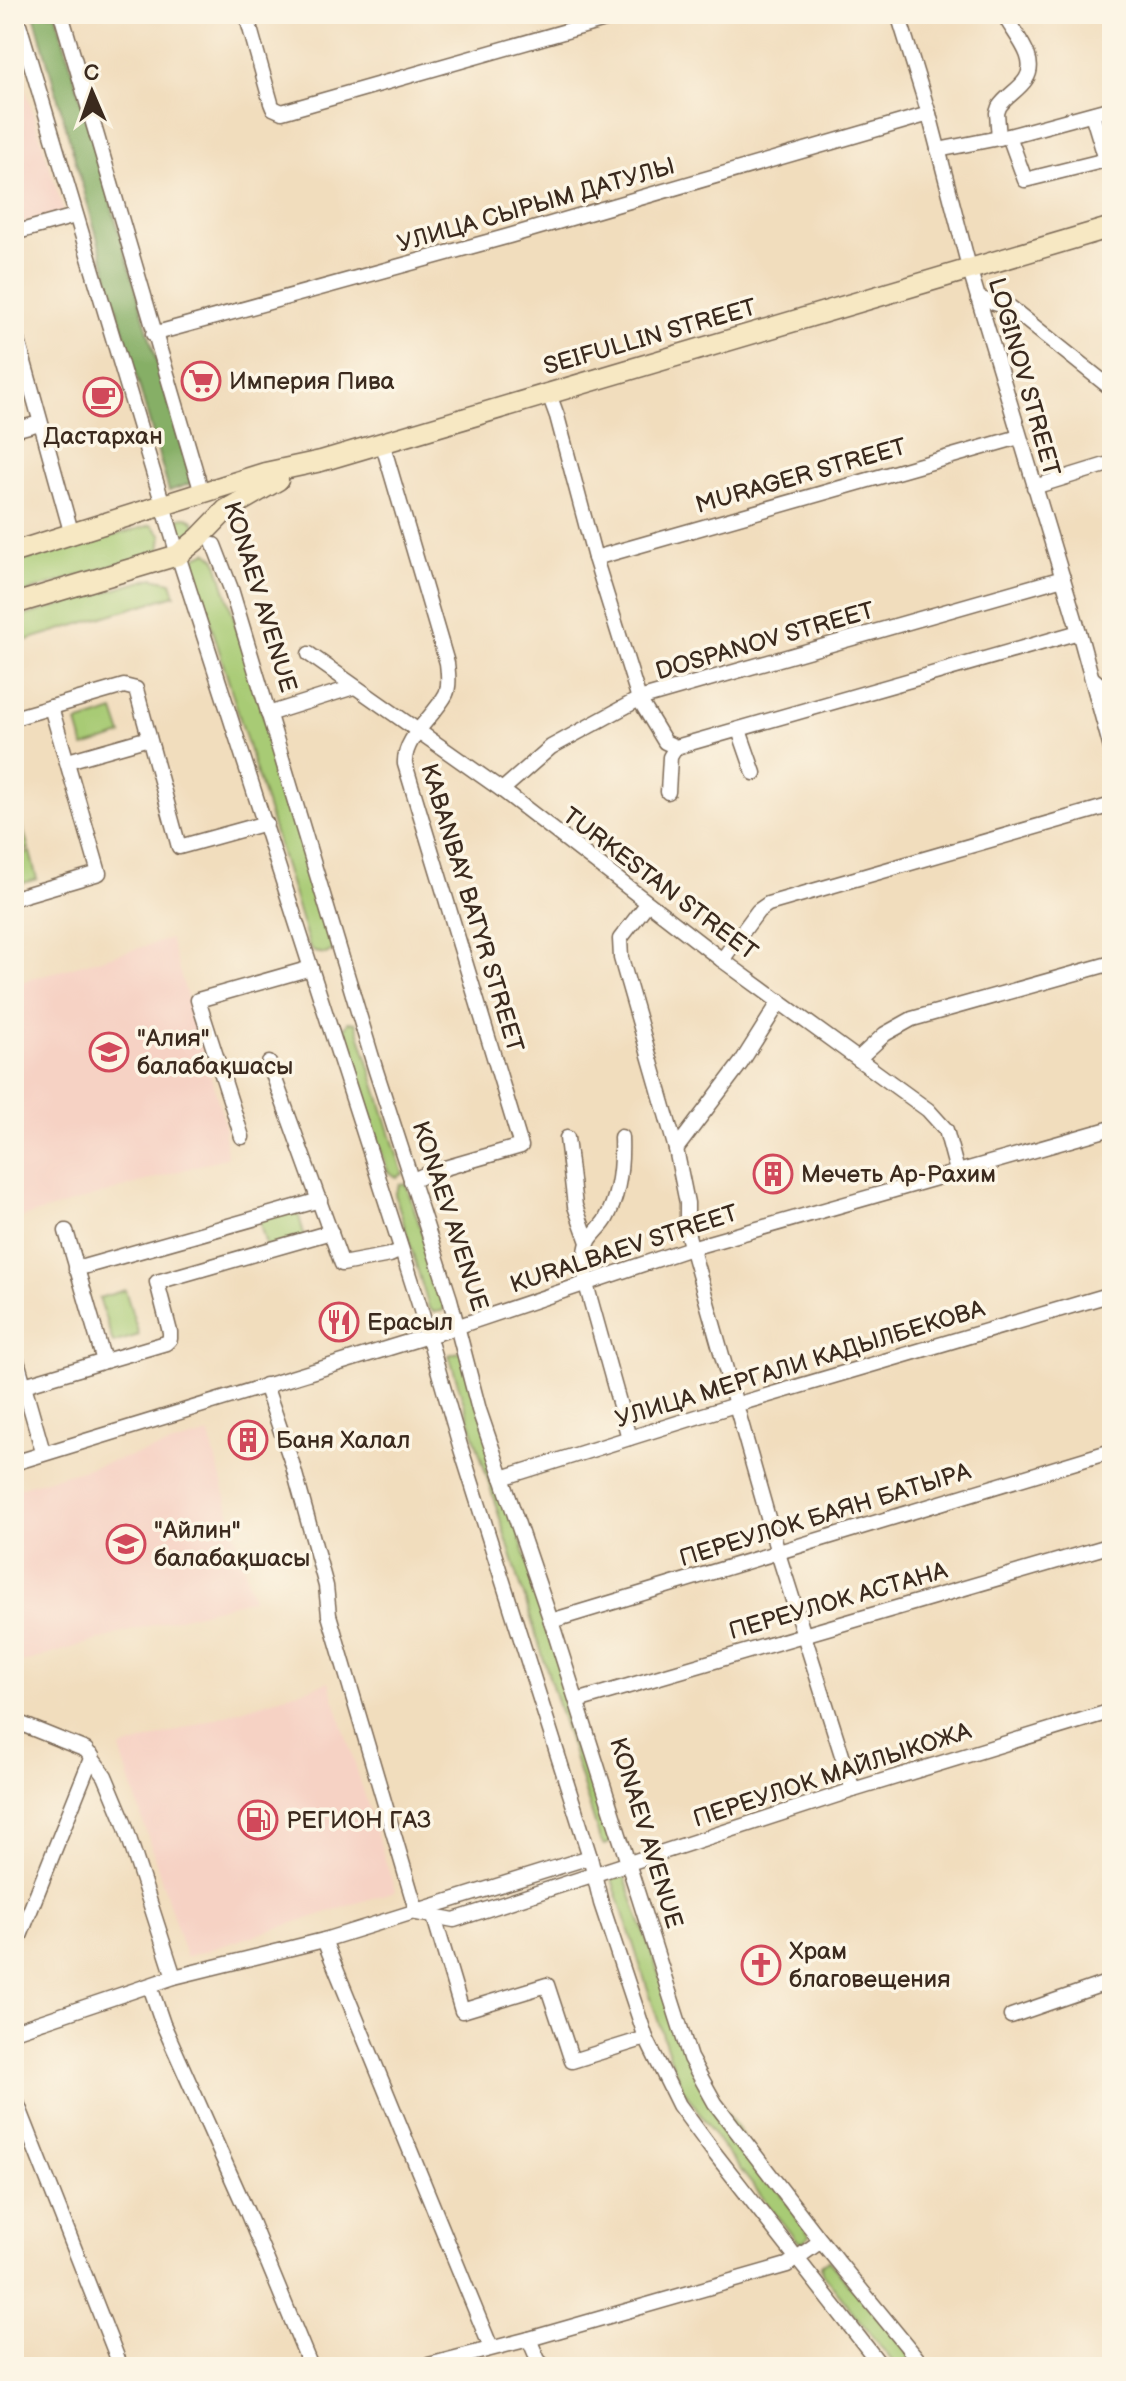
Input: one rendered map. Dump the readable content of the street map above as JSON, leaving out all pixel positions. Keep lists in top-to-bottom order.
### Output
{
  "streets": {
    "main road": ["SEIFULLIN STREET", "KONAEV AVENUE"],
    "street": [
      "УЛИЦА СЫРЫМ ДАТУЛЫ",
      "LOGINOV STREET",
      "MURAGER STREET",
      "DOSPANOV STREET",
      "TURKESTAN STREET",
      "KABANBAY BATYR STREET",
      "KURALBAEV STREET",
      "УЛИЦА МЕРГАЛИ КАДЫЛБЕКОВА",
      "ПЕРЕУЛОК БАЯН БАТЫРА",
      "ПЕРЕУЛОК АСТАНА",
      "ПЕРЕУЛОК МАЙЛЫКОЖА"
    ]
  },
  "crossings": [
    ["УЛИЦА СЫРЫМ ДАТУЛЫ", "LOGINOV STREET"],
    ["УЛИЦА СЫРЫМ ДАТУЛЫ", "KONAEV AVENUE"],
    ["SEIFULLIN STREET", "LOGINOV STREET"],
    ["SEIFULLIN STREET", "KONAEV AVENUE"],
    ["SEIFULLIN STREET", "KABANBAY BATYR STREET"],
    ["LOGINOV STREET", "MURAGER STREET"],
    ["LOGINOV STREET", "DOSPANOV STREET"],
    ["KONAEV AVENUE", "KABANBAY BATYR STREET"],
    ["KONAEV AVENUE", "KURALBAEV STREET"],
    ["KONAEV AVENUE", "УЛИЦА МЕРГАЛИ КАДЫЛБЕКОВА"],
    ["KONAEV AVENUE", "ПЕРЕУЛОК БАЯН БАТЫРА"],
    ["KONAEV AVENUE", "ПЕРЕУЛОК АСТАНА"],
    ["KONAEV AVENUE", "ПЕРЕУЛОК МАЙЛЫКОЖА"],
    ["DOSPANOV STREET", "TURKESTAN STREET"],
    ["TURKESTAN STREET", "KABANBAY BATYR STREET"],
    ["TURKESTAN STREET", "KURALBAEV STREET"]
  ],
  "places": {
    "supermarket": ["Империя Пива"],
    "cafe": ["Дастархан"],
    "school or university": ["\"Алия\" балабақшасы", "\"Айлин\" балабақшасы"],
    "building": ["Мечеть Ар-Рахим", "Баня Халал"],
    "restaurant": ["Ерасыл"],
    "fuel station": ["РЕГИОН ГАЗ"],
    "church": ["Храм благовещения"]
  },
  "north": "top"
}
